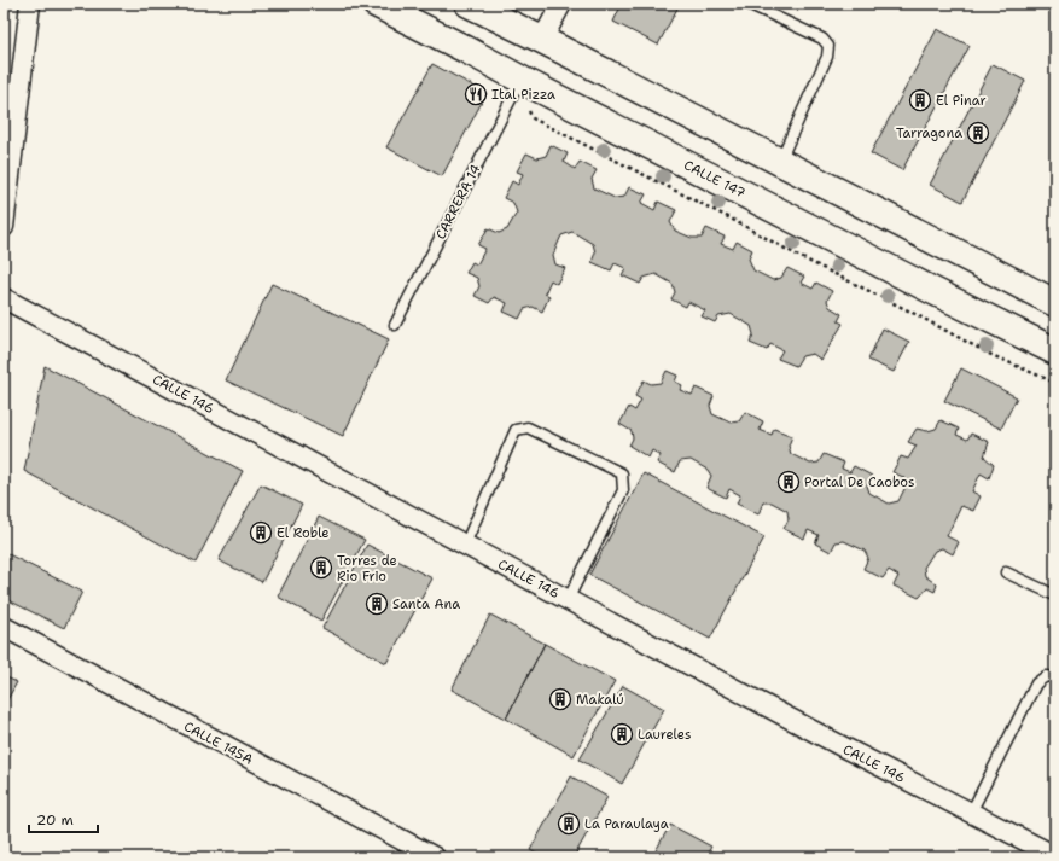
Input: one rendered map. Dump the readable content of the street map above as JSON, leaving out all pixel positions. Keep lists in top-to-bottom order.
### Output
{
  "streets": {
    "main road": ["CALLE 147"],
    "street": ["CALLE 146", "CALLE 145A"],
    "lane": ["CARRERA 14"]
  },
  "crossings": [
    ["CALLE 147", "CARRERA 14"]
  ],
  "places": {
    "restaurant": ["Ital Pizza"],
    "building": [
      "El Pinar",
      "Tarragona",
      "Portal De Caobos",
      "El Roble",
      "Torres de Rio Frio",
      "Santa Ana",
      "Makalú",
      "Laureles",
      "La Paraulaya"
    ]
  },
  "scale_bar": "20 m"
}
